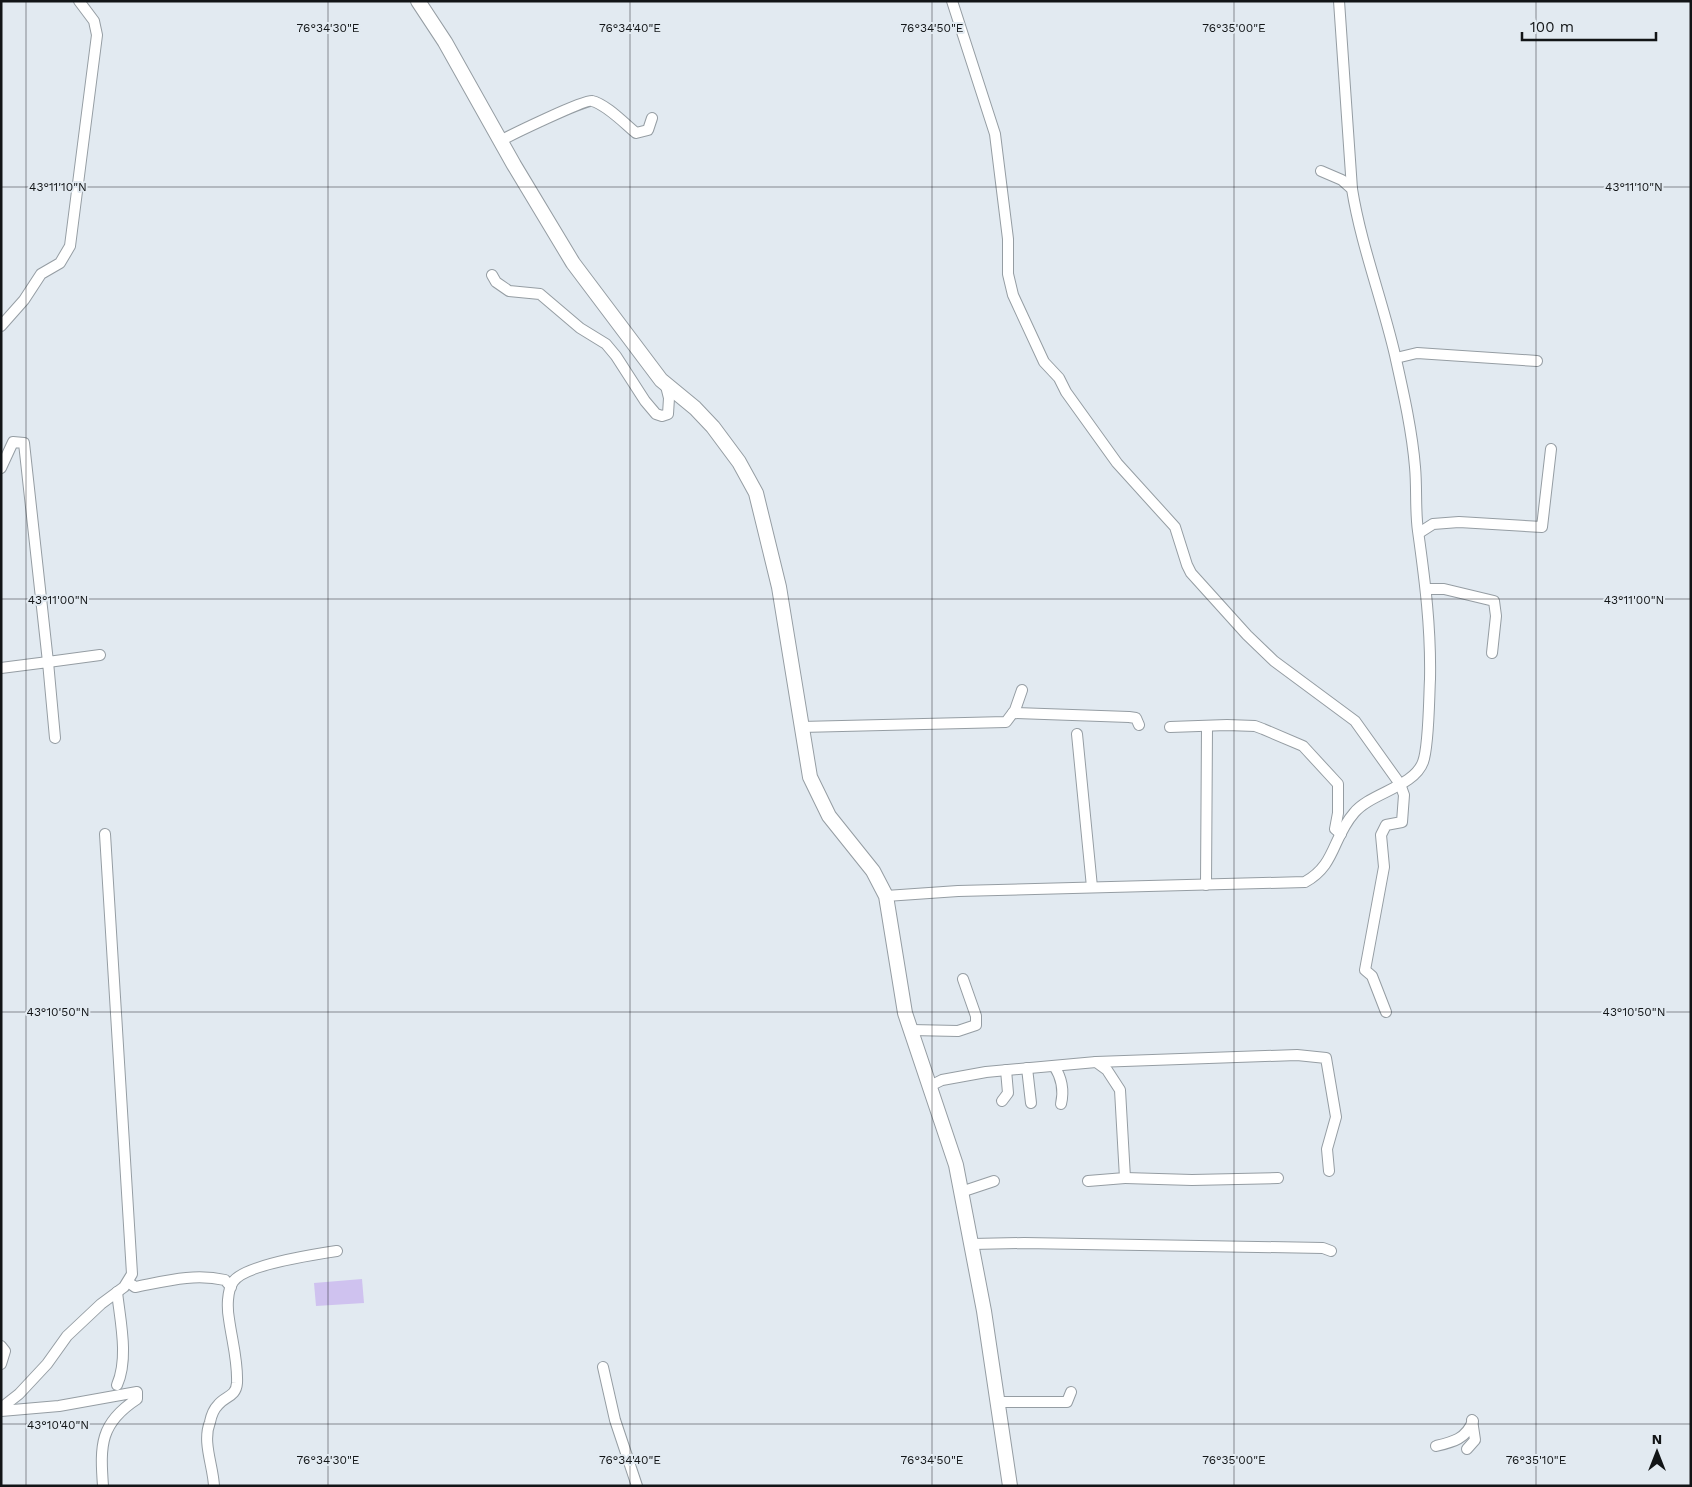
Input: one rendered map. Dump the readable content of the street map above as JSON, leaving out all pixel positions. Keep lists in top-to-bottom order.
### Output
{
  "scale_bar": "100 m",
  "north": "top",
  "coordinates": [
    "76°34'30\"E",
    "76°34'40\"E",
    "76°34'50\"E",
    "76°35'00\"E",
    "43°11'10\"N",
    "43°11'00\"N",
    "43°10'50\"N",
    "43°10'40\"N",
    "76°35'10\"E"
  ]
}
